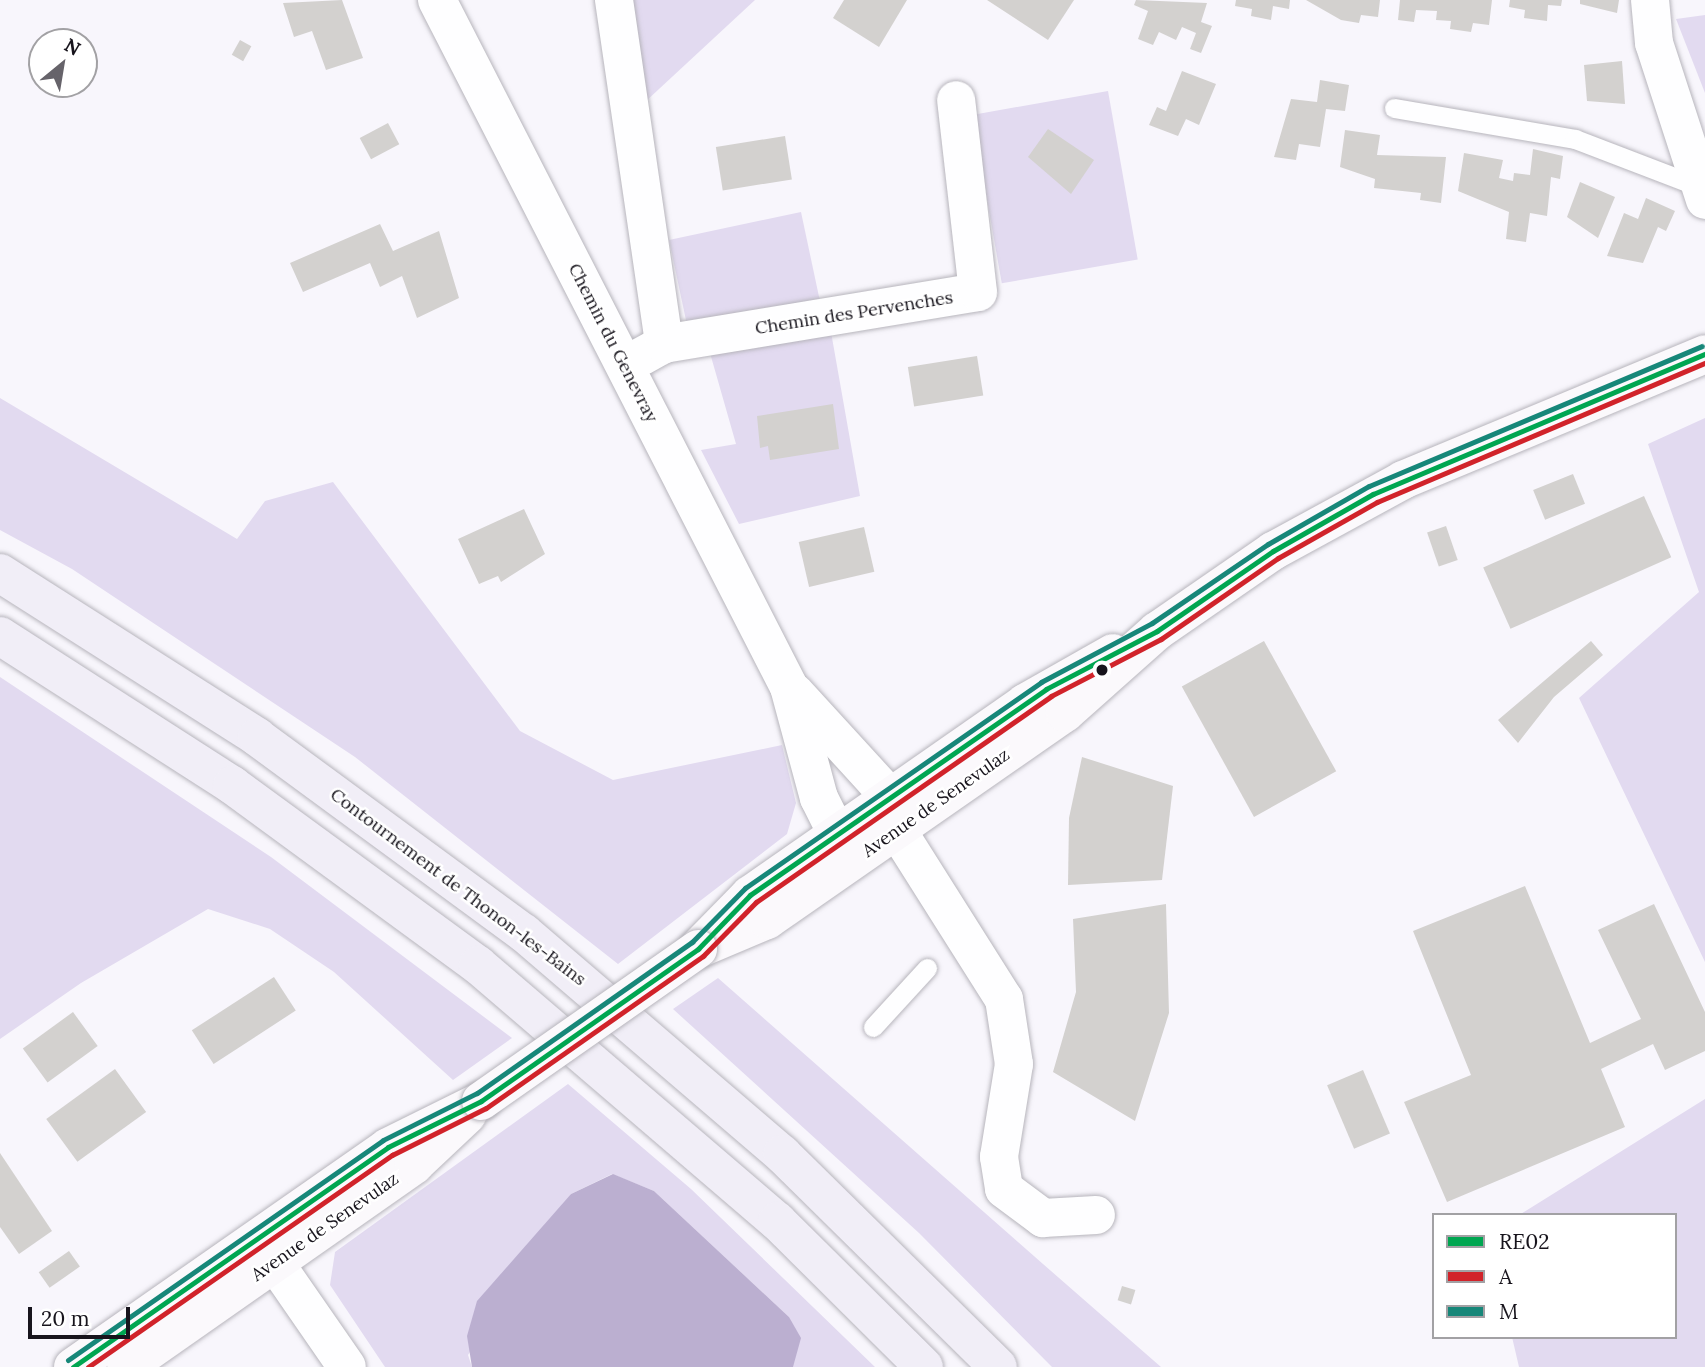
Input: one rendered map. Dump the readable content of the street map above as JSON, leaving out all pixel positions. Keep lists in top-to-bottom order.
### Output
{
  "streets": {
    "highway": ["Contournement de Thonon-les-Bains"],
    "main road": ["Avenue de Senevulaz"],
    "street": ["Chemin des Pervenches", "Chemin du Genevray"]
  },
  "crossings": [
    ["Chemin des Pervenches", "Chemin du Genevray"],
    ["Chemin du Genevray", "Avenue de Senevulaz"]
  ],
  "lines": ["transit line M", "transit line RE02", "transit line A"],
  "legend": ["RE02", "A", "M"],
  "scale_bar": "20 m",
  "north": "top right"
}
